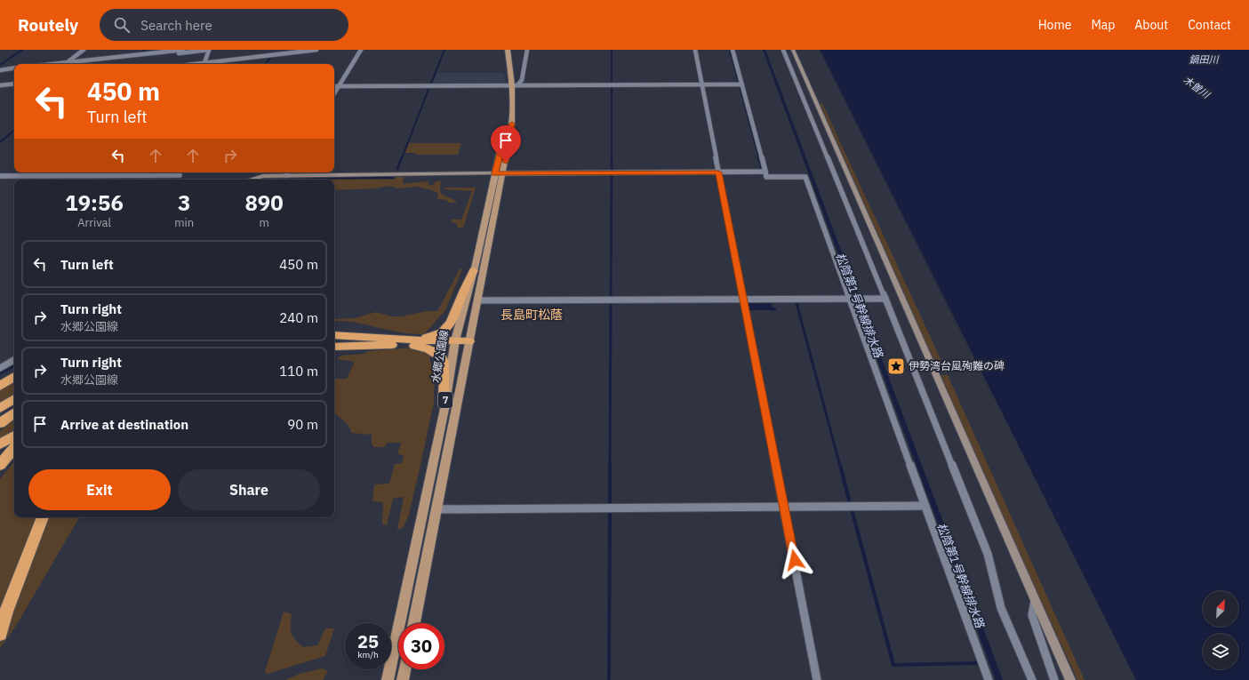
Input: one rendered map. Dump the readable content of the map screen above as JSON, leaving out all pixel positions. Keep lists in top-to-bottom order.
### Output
{
  "streets": {
    "main road": ["水郷公園線", "7"]
  },
  "districts": ["長島町松蔭"],
  "water": ["鍋田川", "木曽川", "松陰第1号幹線排水路"],
  "places": {
    "place": ["伊勢湾台風殉難の碑"]
  },
  "north": "top right",
  "page": {
    "header": "Routely",
    "search": "Search here",
    "nav": [
      "Home",
      "Map",
      "About",
      "Contact"
    ],
    "turn": ["450 m", "Turn left"],
    "eta": [
      "19:56",
      "Arrival",
      "3",
      "min",
      "890",
      "m"
    ],
    "list": [
      {
        "name": "Turn left",
        "value": "450 m"
      },
      {
        "name": "Turn right",
        "note": "水郷公園線",
        "value": "240 m"
      },
      {
        "name": "Turn right",
        "note": "水郷公園線",
        "value": "110 m"
      },
      {
        "name": "Arrive at destination",
        "value": "90 m"
      }
    ],
    "buttons": ["Exit", "Share"],
    "speed": "25 km/h",
    "limit": "30"
  }
}
